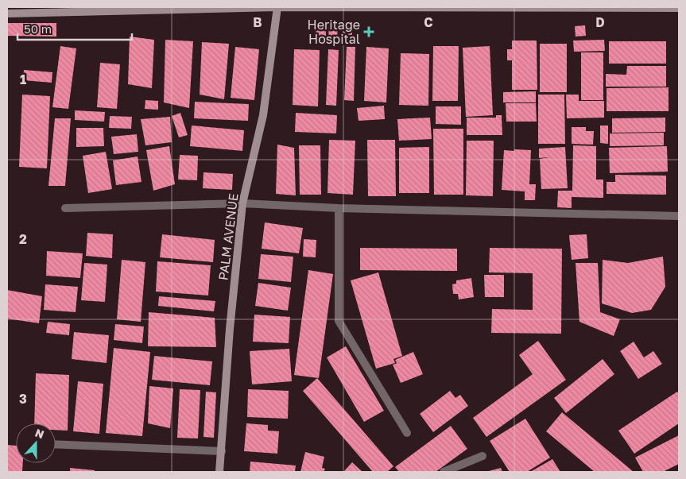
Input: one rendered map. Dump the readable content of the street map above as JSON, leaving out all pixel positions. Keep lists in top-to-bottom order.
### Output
{
  "streets": {
    "street": ["PALM AVENUE"]
  },
  "places": {
    "health": ["Heritage Hospital"]
  },
  "scale_bar": "50 m",
  "north": "top",
  "grid": {
    "columns": ["B", "C", "D"],
    "rows": ["1", "2", "3"]
  }
}
